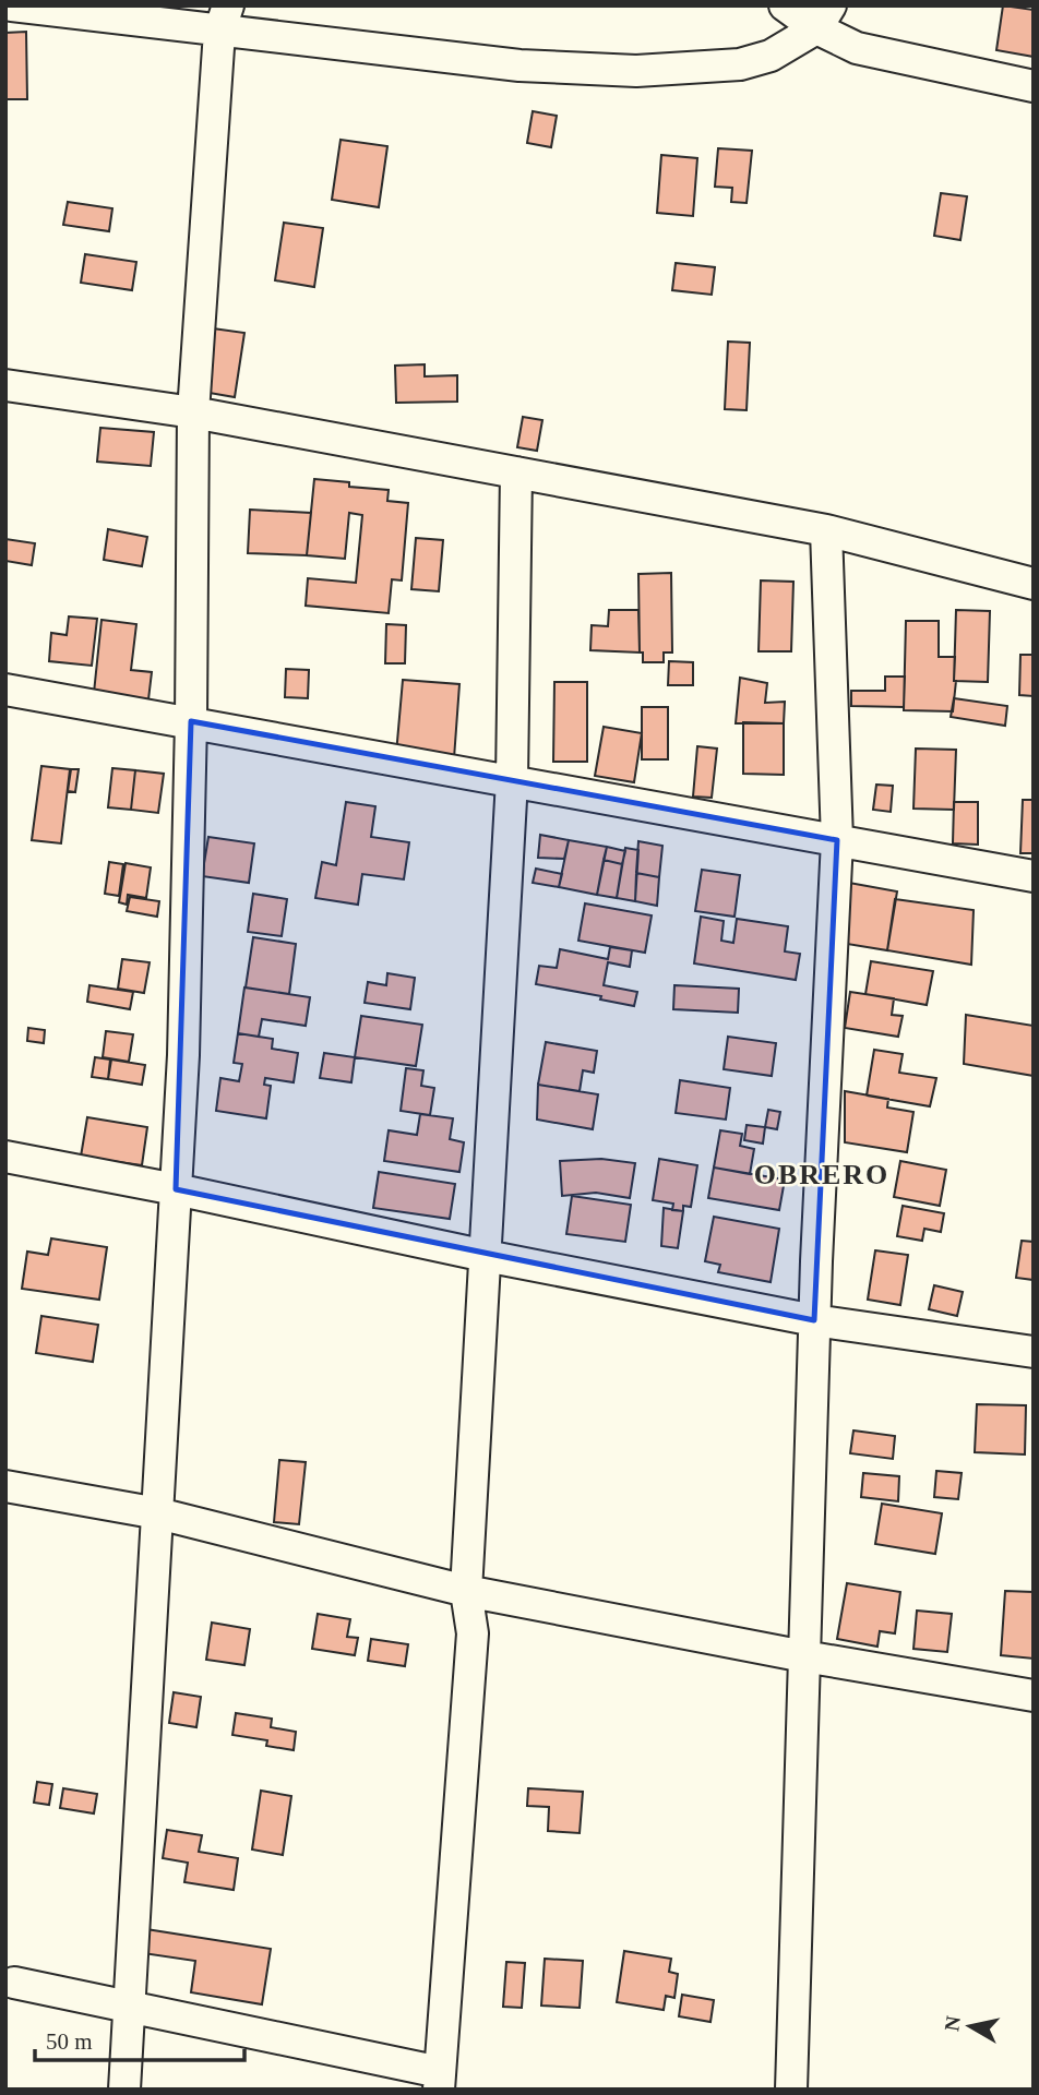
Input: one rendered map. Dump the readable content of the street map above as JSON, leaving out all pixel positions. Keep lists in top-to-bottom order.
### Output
{
  "districts": ["OBRERO"],
  "scale_bar": "50 m",
  "north": "left"
}
